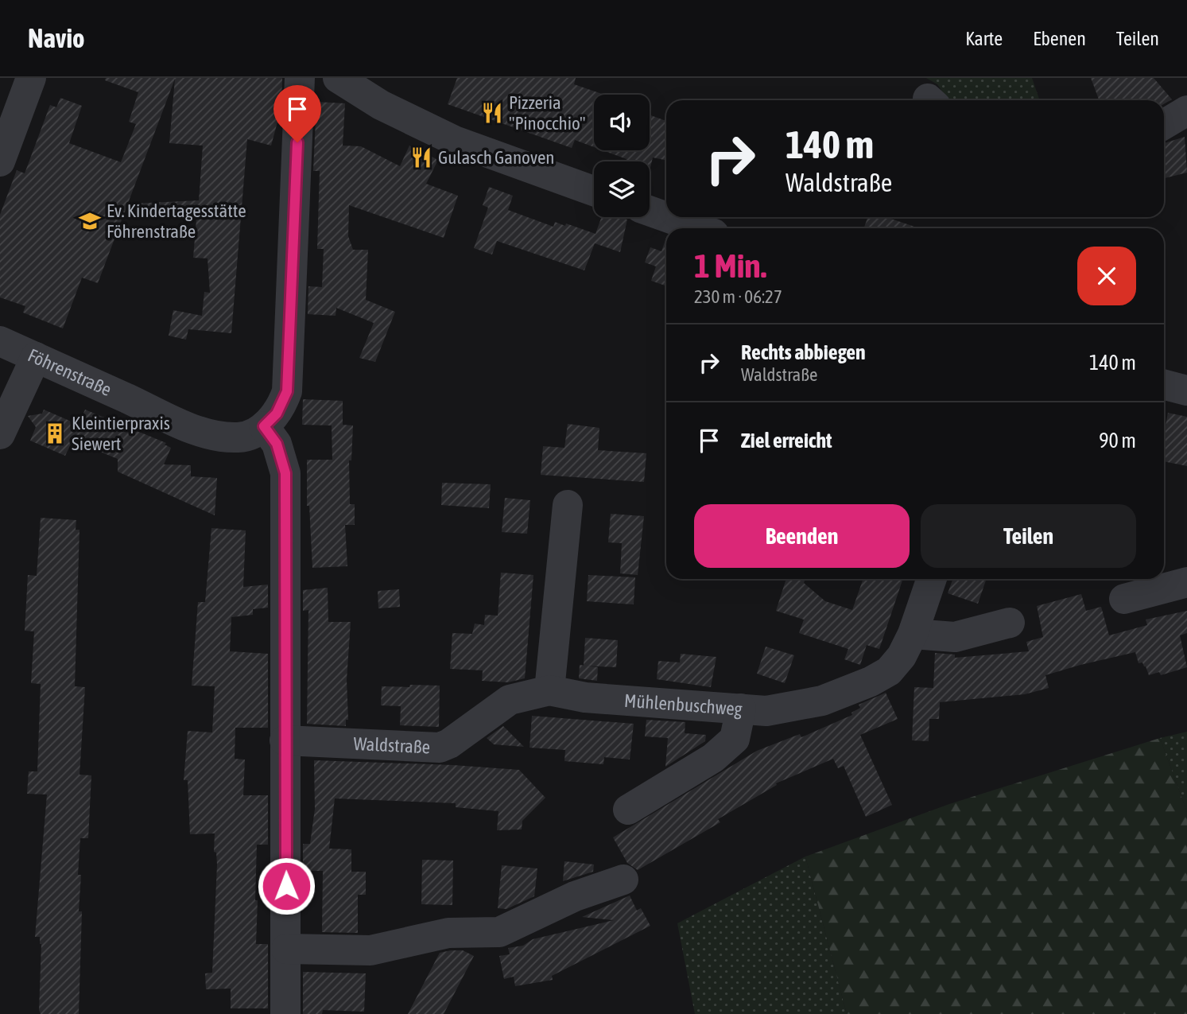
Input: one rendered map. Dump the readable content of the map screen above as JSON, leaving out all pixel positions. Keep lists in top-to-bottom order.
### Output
{
  "streets": {
    "street": ["Föhrenstraße", "Mühlenbuschweg", "Waldstraße"]
  },
  "crossings": [
    ["Mühlenbuschweg", "Waldstraße"]
  ],
  "places": {
    "restaurant": ["Pizzeria \"Pinocchio\"", "Gulasch Ganoven"],
    "school or university": ["Ev. Kindertagesstätte Föhrenstraße"],
    "building": ["Kleintierpraxis Siewert"]
  },
  "page": {
    "header": "Navio",
    "nav": ["Karte", "Ebenen", "Teilen"],
    "turn": ["140 m", "Waldstraße"],
    "heading": ["1 Min.", "230 m · 06:27"],
    "list": [
      {
        "name": "Rechts abbiegen",
        "note": "Waldstraße",
        "value": "140 m"
      },
      {
        "name": "Ziel erreicht",
        "value": "90 m"
      }
    ],
    "buttons": ["Beenden", "Teilen"]
  }
}
